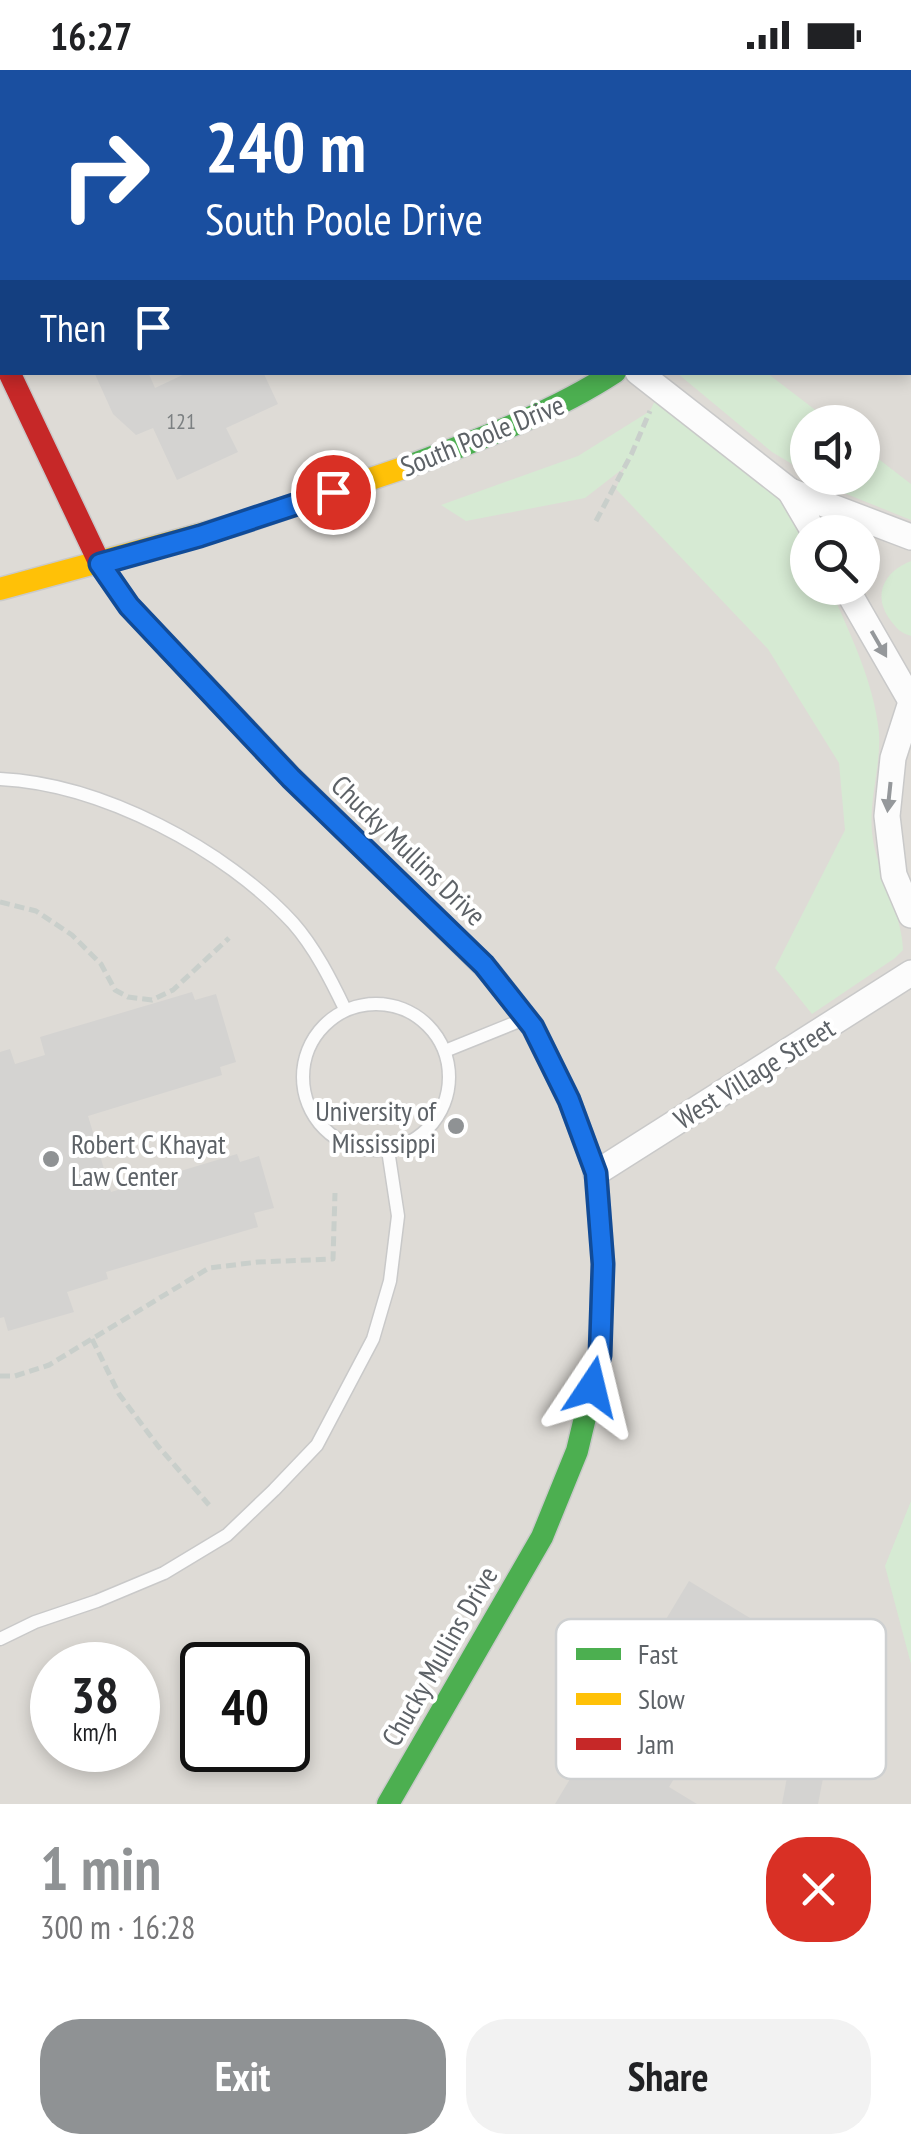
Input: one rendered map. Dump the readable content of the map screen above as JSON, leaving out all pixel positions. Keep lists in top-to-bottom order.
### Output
{
  "streets": {
    "street": ["South Poole Drive", "Chucky Mullins Drive", "West Village Street"]
  },
  "crossings": [
    ["South Poole Drive", "Chucky Mullins Drive"],
    ["Chucky Mullins Drive", "West Village Street"]
  ],
  "places": ["University of Mississippi", "Robert C Khayat Law Center"],
  "house_numbers": ["121"],
  "legend": ["Fast", "Slow", "Jam"],
  "page": {
    "status": "16:27",
    "turn": ["240 m", "South Poole Drive"],
    "then": "Then",
    "speed": "38 km/h",
    "limit": "40",
    "heading": ["1 min", "300 m · 16:28"],
    "buttons": ["Exit", "Share"]
  }
}
